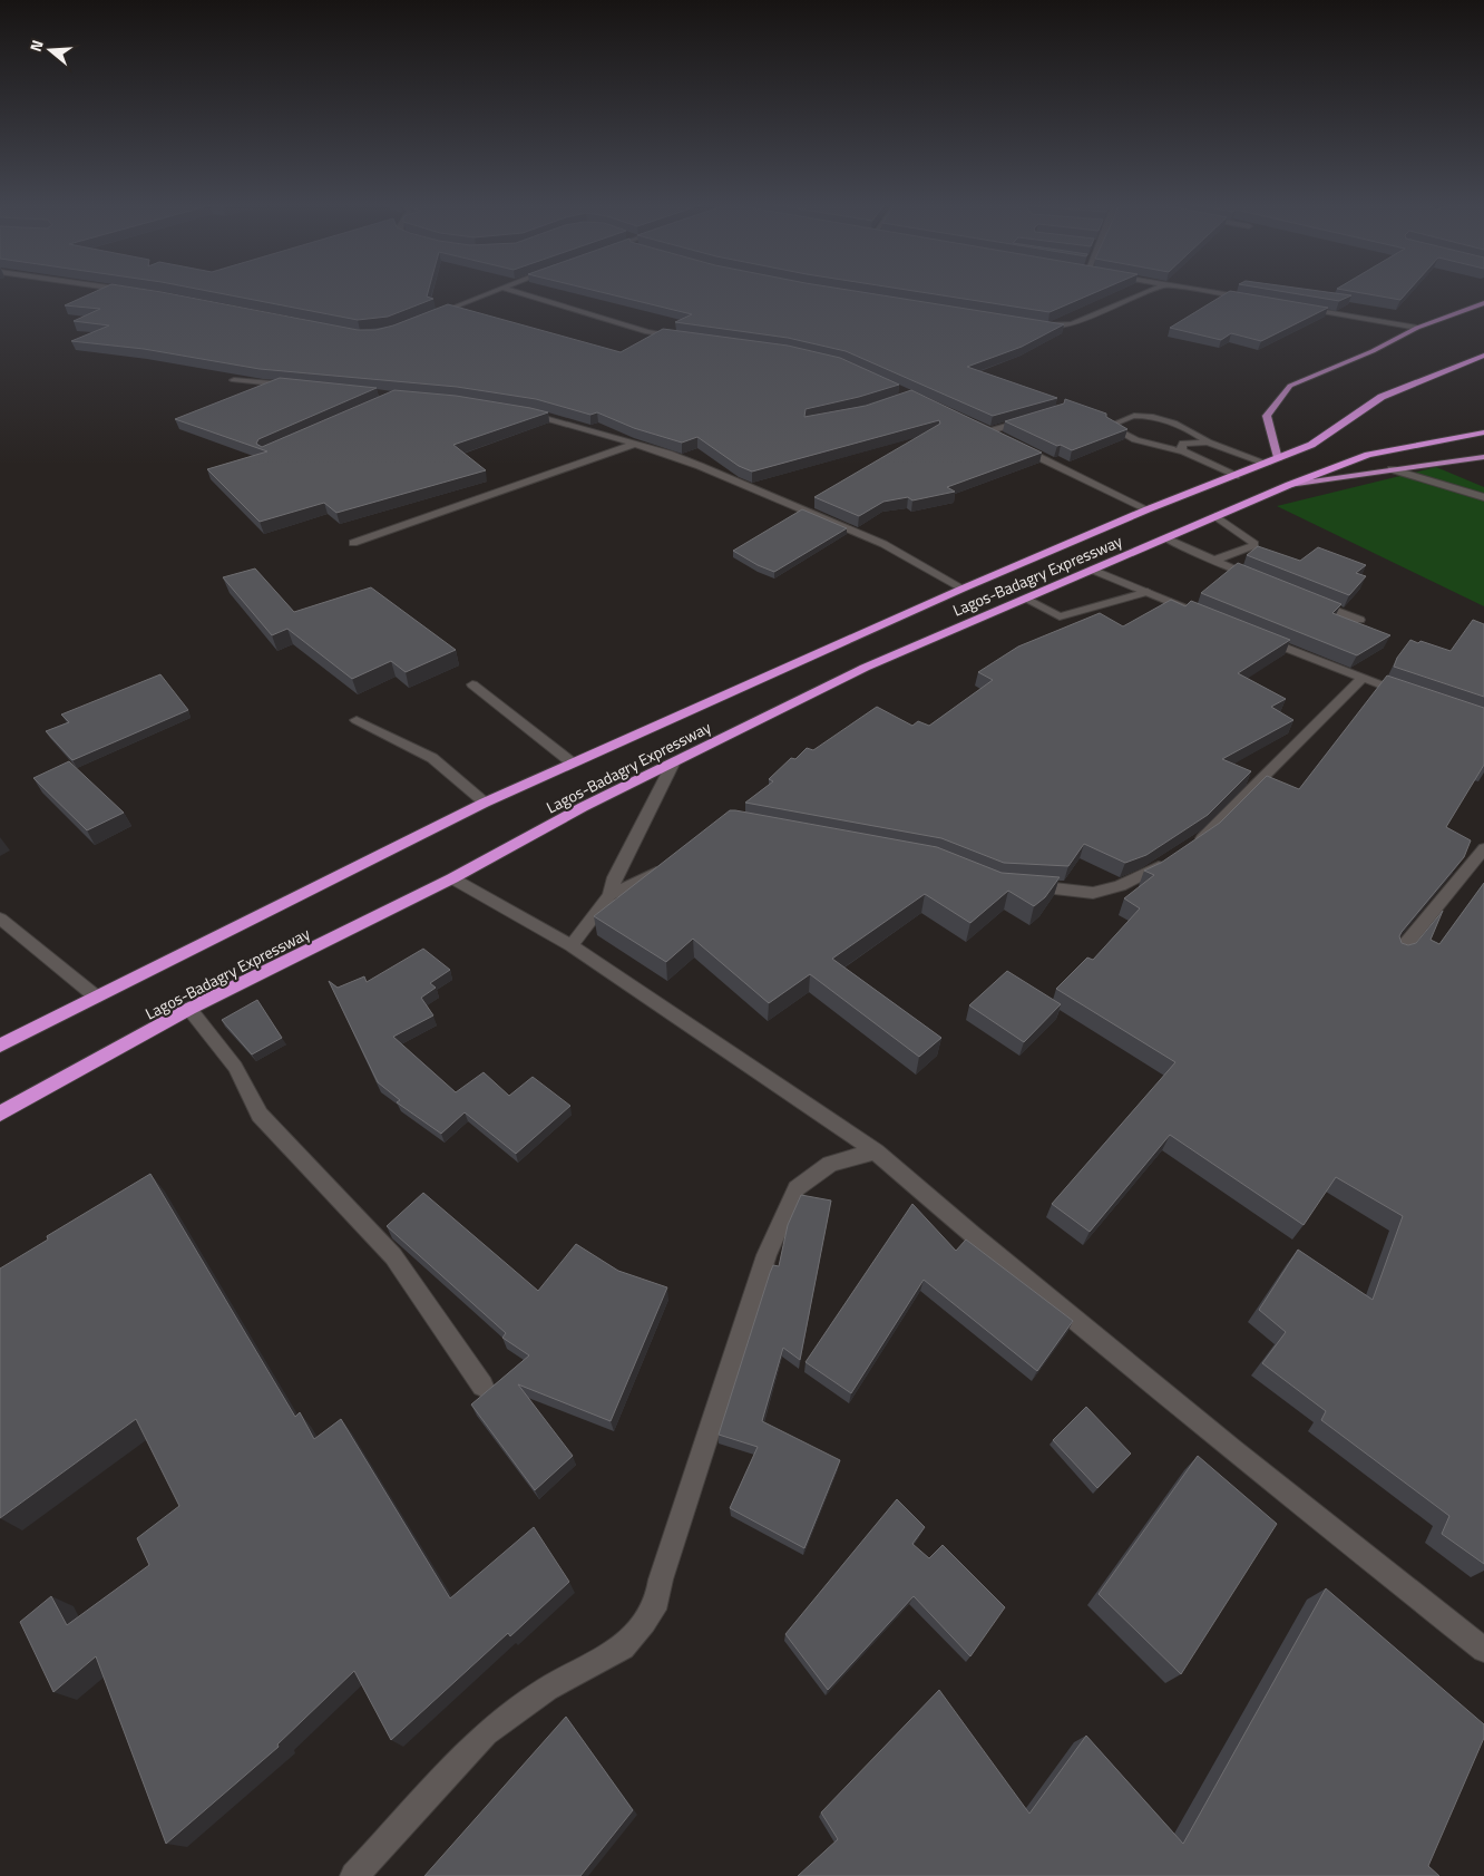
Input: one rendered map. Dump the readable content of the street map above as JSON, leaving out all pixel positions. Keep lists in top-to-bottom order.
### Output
{
  "streets": {
    "highway": ["Lagos-Badagry Expressway"]
  },
  "north": "left"
}
